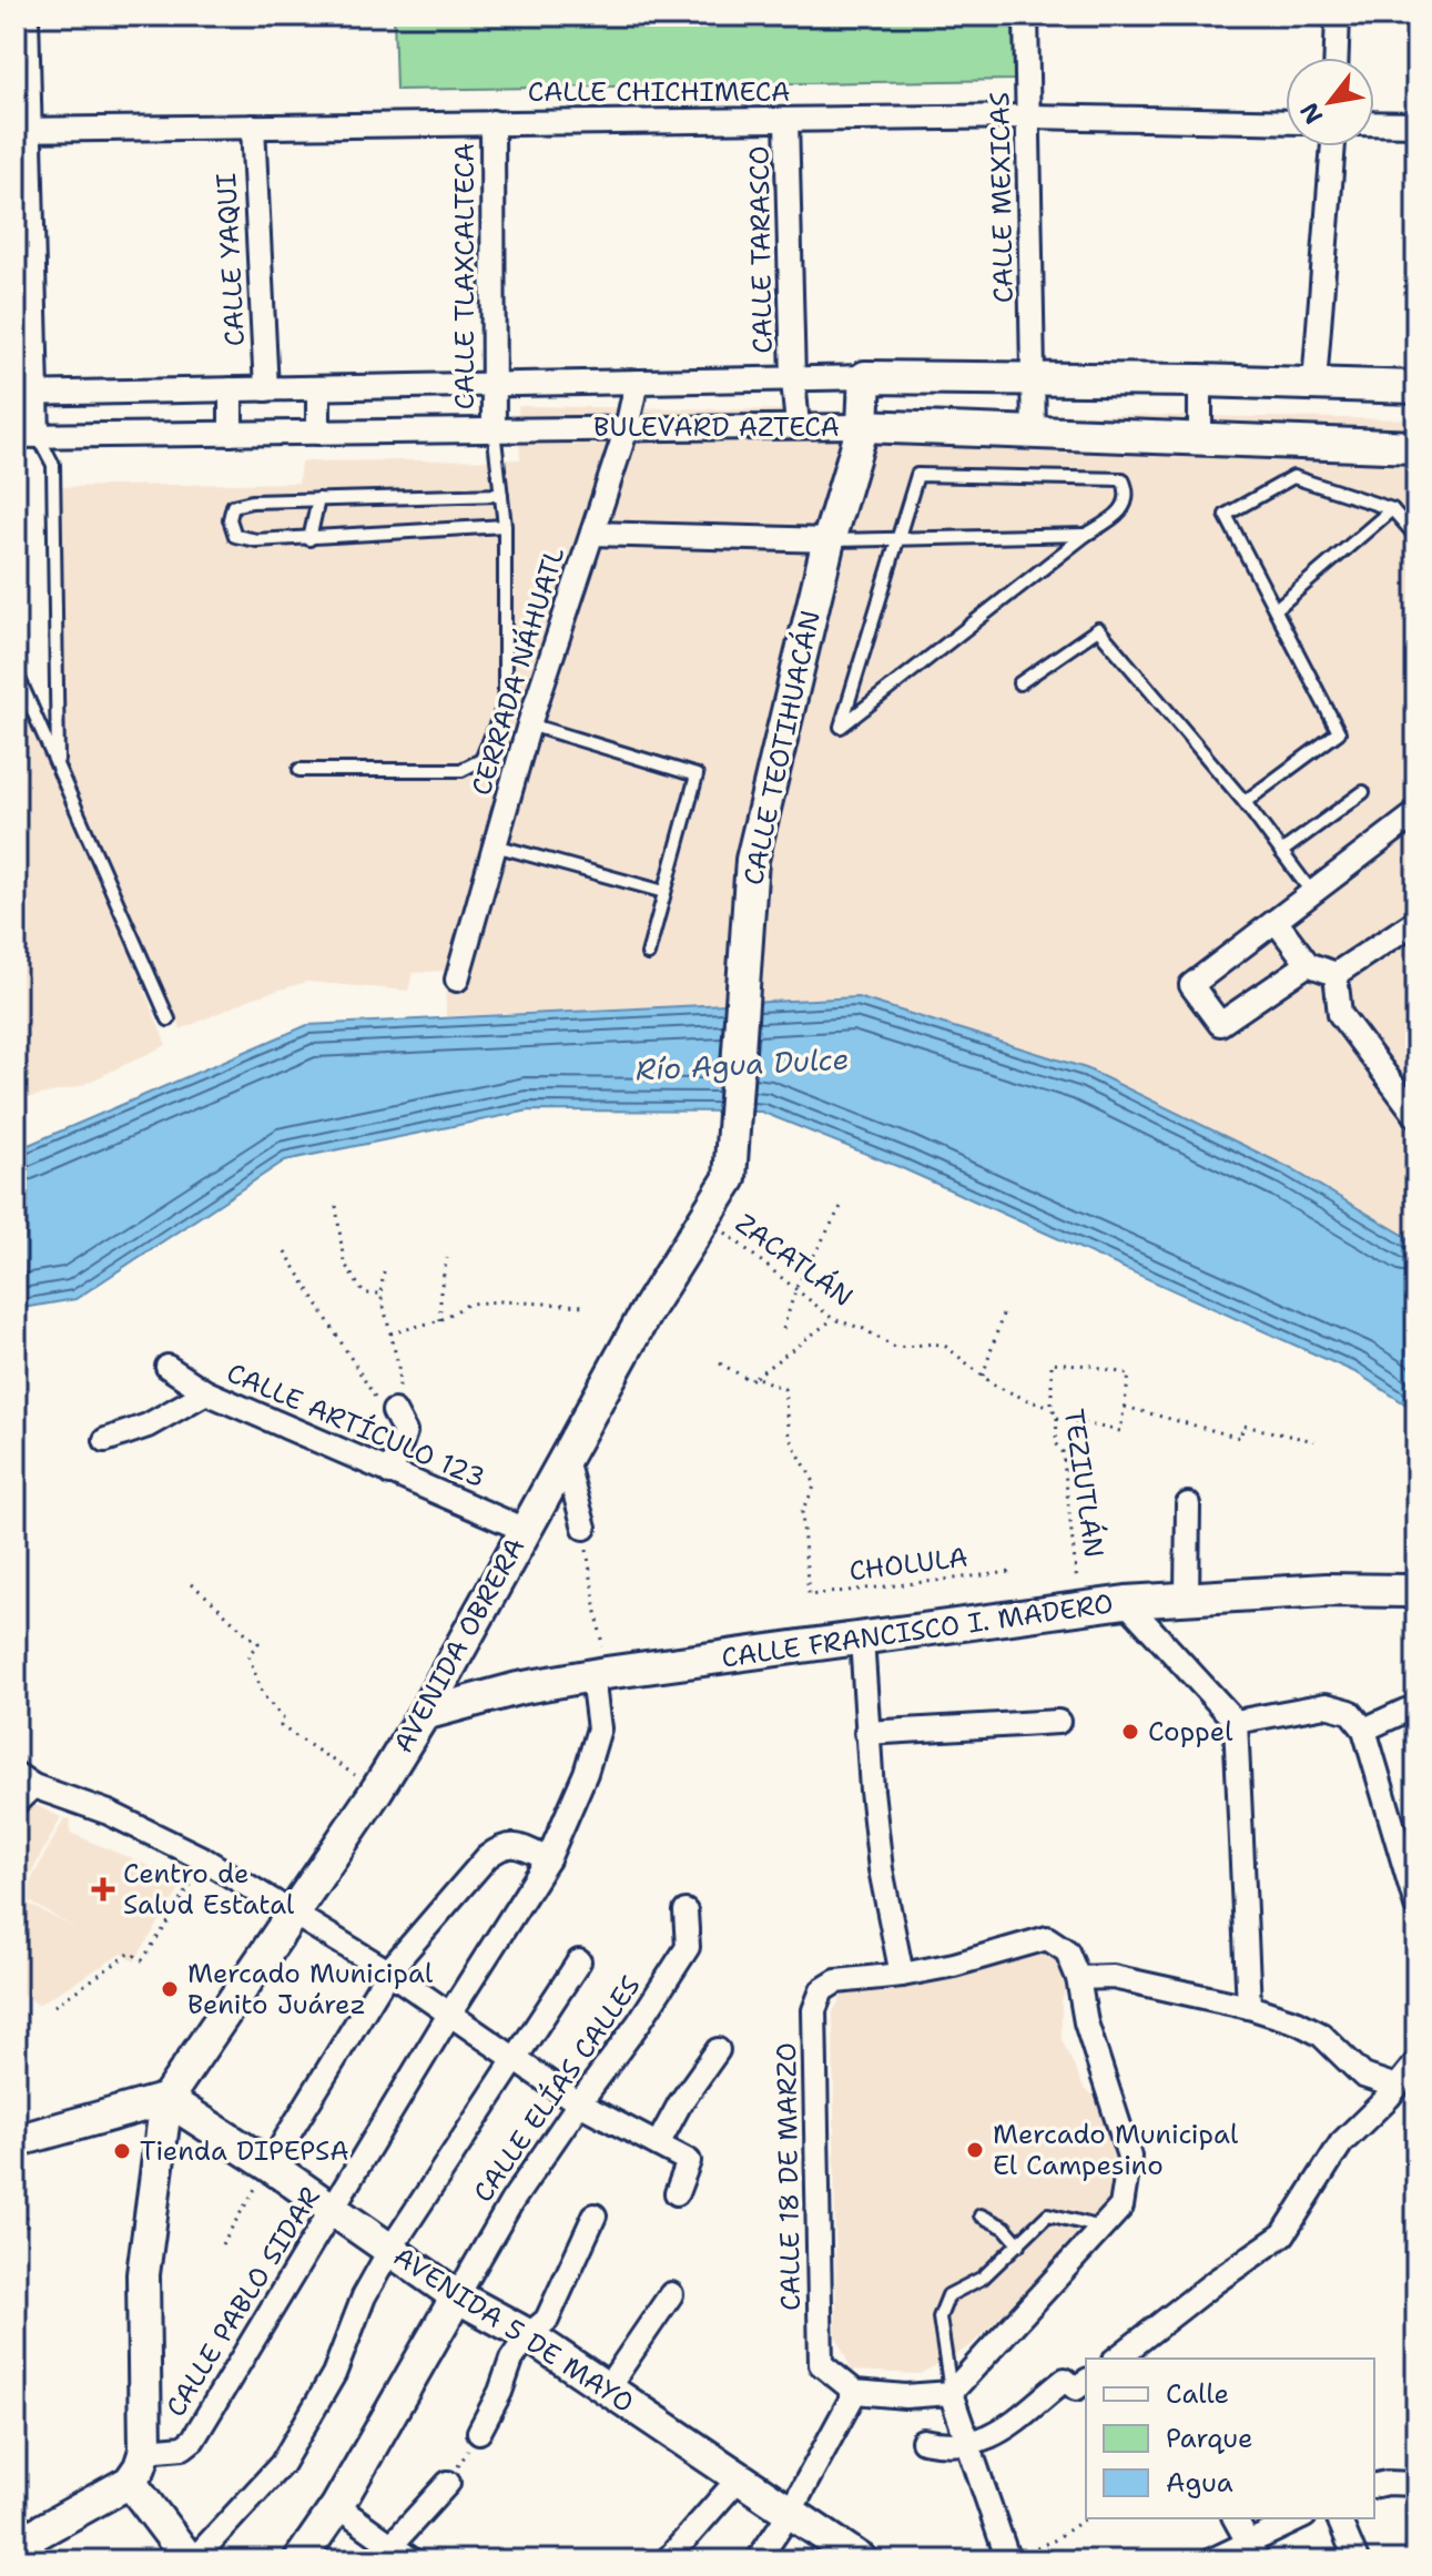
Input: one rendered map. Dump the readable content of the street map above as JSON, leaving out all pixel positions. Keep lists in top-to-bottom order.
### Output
{
  "streets": {
    "street": [
      "CALLE CHICHIMECA",
      "CALLE MEXICAS",
      "CALLE TARASCO",
      "CALLE YAQUI",
      "CALLE TLAXCALTECA",
      "BULEVARD AZTECA",
      "CERRADA NÁHUATL",
      "CALLE TEOTIHUACÁN",
      "CALLE ARTÍCULO 123",
      "CALLE FRANCISCO I. MADERO",
      "AVENIDA OBRERA",
      "CALLE ELÍAS CALLES",
      "CALLE 18 DE MARZO",
      "CALLE PABLO SIDAR",
      "AVENIDA 5 DE MAYO"
    ],
    "path": ["ZACATLÁN", "TEZIUTLÁN", "CHOLULA"]
  },
  "crossings": [
    ["CALLE CHICHIMECA", "CALLE MEXICAS"],
    ["CALLE CHICHIMECA", "CALLE TARASCO"],
    ["CALLE CHICHIMECA", "CALLE YAQUI"],
    ["CALLE CHICHIMECA", "CALLE TLAXCALTECA"],
    ["CALLE MEXICAS", "BULEVARD AZTECA"],
    ["CALLE TARASCO", "BULEVARD AZTECA"],
    ["CALLE YAQUI", "BULEVARD AZTECA"],
    ["CALLE TLAXCALTECA", "BULEVARD AZTECA"],
    ["BULEVARD AZTECA", "CERRADA NÁHUATL"],
    ["BULEVARD AZTECA", "CALLE TEOTIHUACÁN"],
    ["CALLE TEOTIHUACÁN", "AVENIDA OBRERA"],
    ["ZACATLÁN", "TEZIUTLÁN"],
    ["ZACATLÁN", "AVENIDA OBRERA"],
    ["CALLE ARTÍCULO 123", "AVENIDA OBRERA"],
    ["TEZIUTLÁN", "CALLE FRANCISCO I. MADERO"],
    ["CALLE FRANCISCO I. MADERO", "AVENIDA OBRERA"],
    ["CALLE FRANCISCO I. MADERO", "CALLE PABLO SIDAR"],
    ["AVENIDA OBRERA", "AVENIDA 5 DE MAYO"],
    ["CALLE ELÍAS CALLES", "AVENIDA 5 DE MAYO"],
    ["CALLE PABLO SIDAR", "AVENIDA 5 DE MAYO"]
  ],
  "water": ["Río Agua Dulce"],
  "places": {
    "other": [
      "Coppel",
      "Mercado Municipal Benito Juárez",
      "Mercado Municipal El Campesino",
      "Tienda DIPEPSA"
    ],
    "health": ["Centro de Salud Estatal"]
  },
  "legend": ["Calle", "Parque", "Agua"],
  "north": "bottom left"
}
